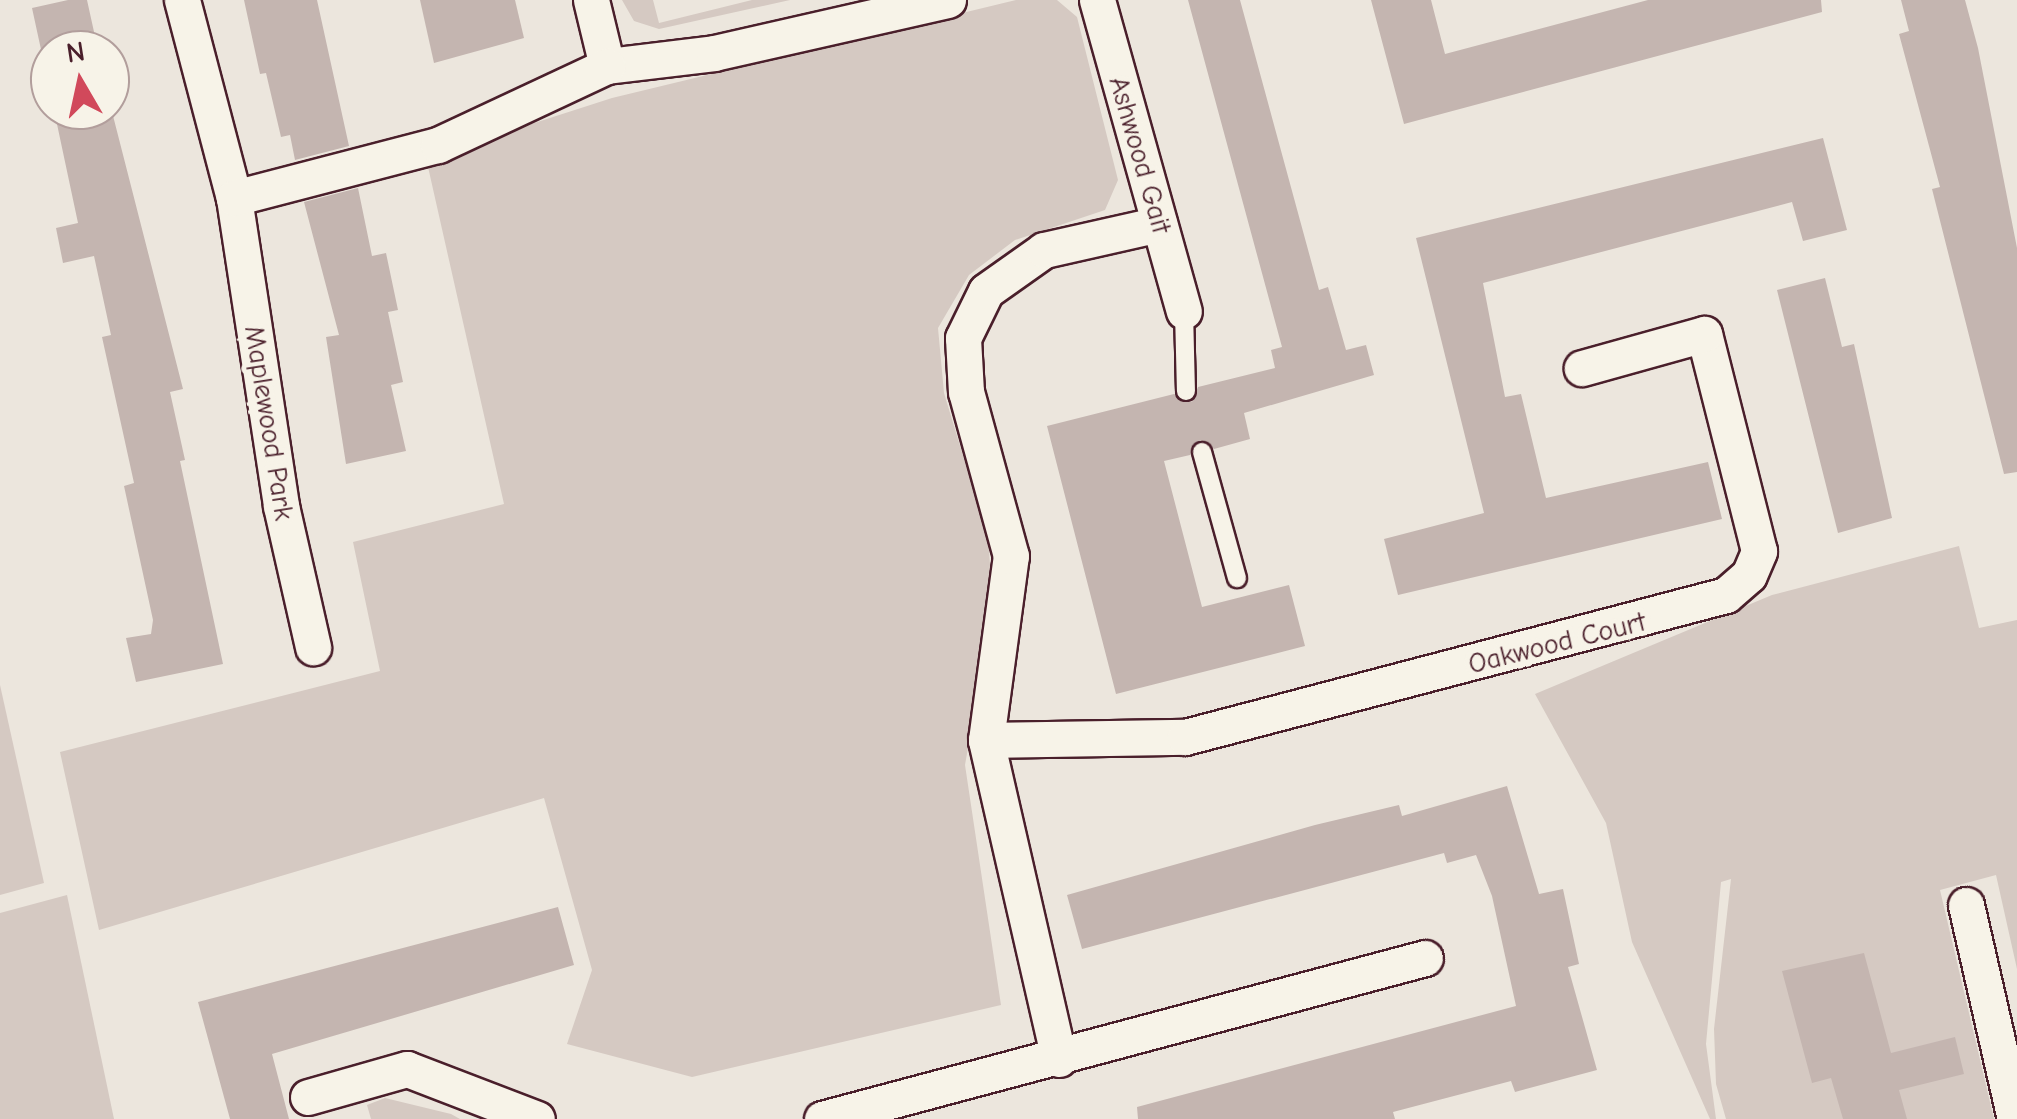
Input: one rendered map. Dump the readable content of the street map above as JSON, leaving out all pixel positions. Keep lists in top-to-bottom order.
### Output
{
  "streets": {
    "street": ["Ashwood Gait", "Maplewood Park", "Oakwood Court"]
  },
  "north": "top"
}
